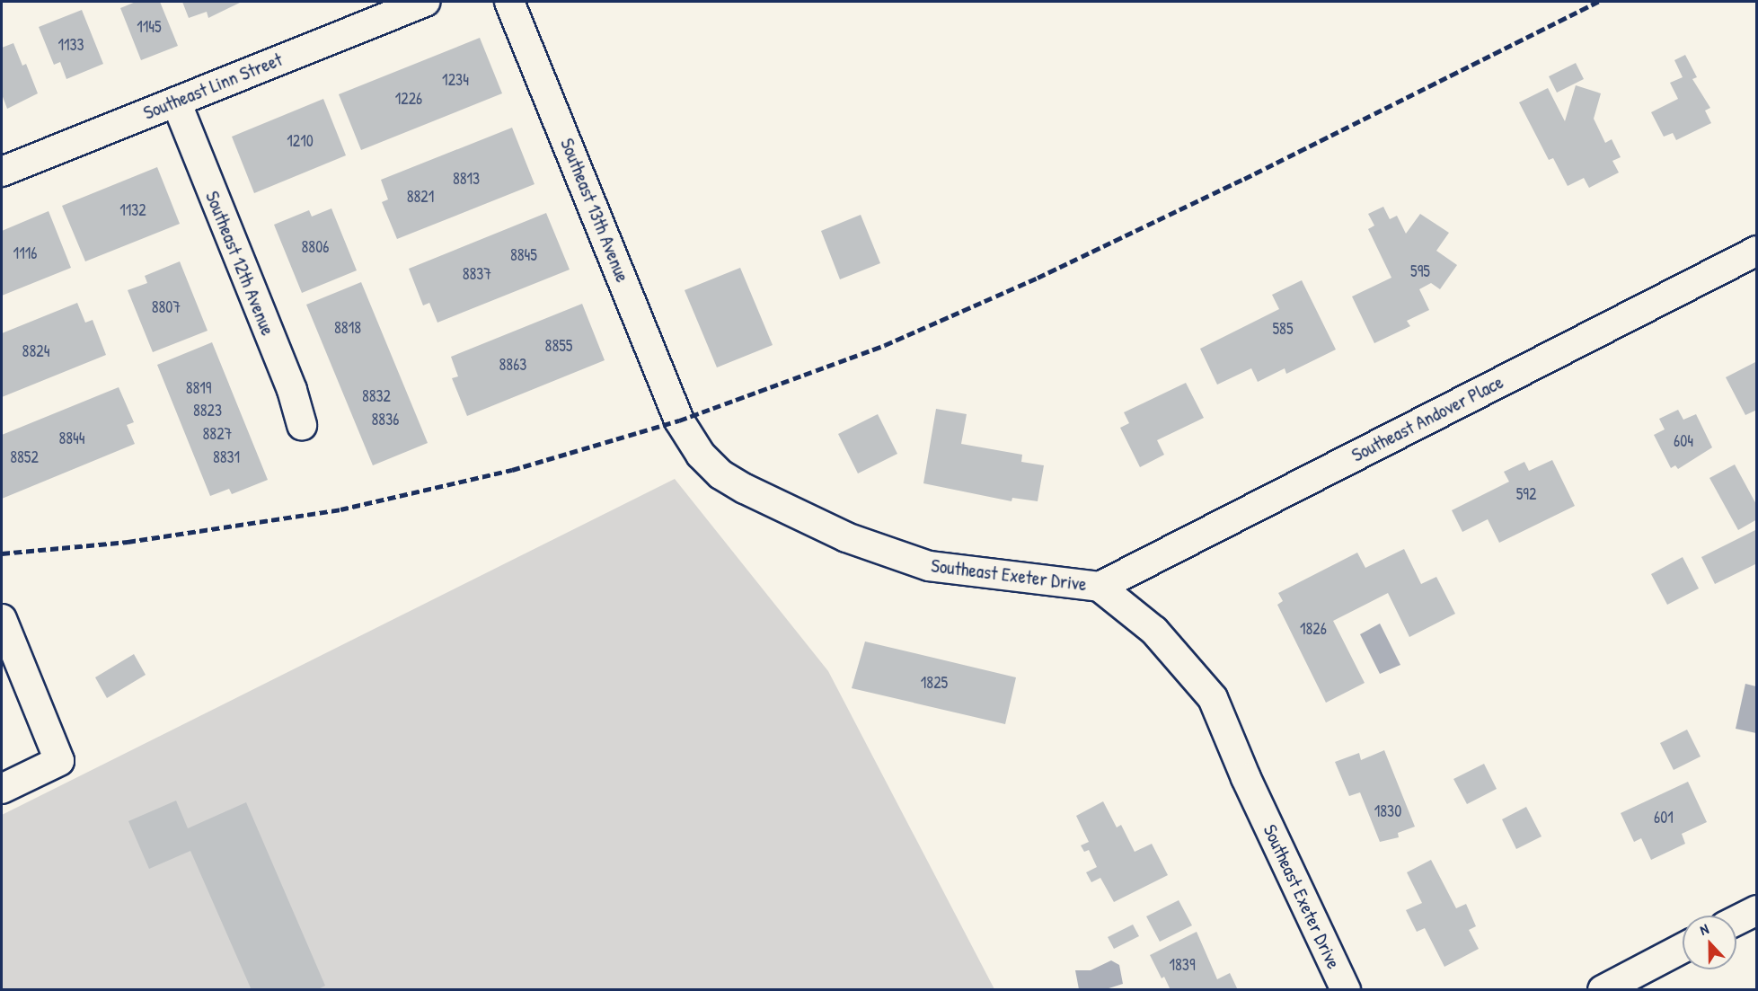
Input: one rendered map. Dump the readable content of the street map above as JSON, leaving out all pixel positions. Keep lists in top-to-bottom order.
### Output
{
  "streets": {
    "street": [
      "Southeast Linn Street",
      "Southeast 13th Avenue",
      "Southeast 12th Avenue",
      "Southeast Andover Place",
      "Southeast Exeter Drive"
    ]
  },
  "crossings": [
    ["Southeast Linn Street", "Southeast 12th Avenue"],
    ["Southeast 13th Avenue", "Southeast Exeter Drive"],
    ["Southeast Andover Place", "Southeast Exeter Drive"]
  ],
  "house_numbers": [
    "1145",
    "1133",
    "1234",
    "1226",
    "1210",
    "8813",
    "8821",
    "1132",
    "8806",
    "1116",
    "8845",
    "595",
    "8837",
    "8807",
    "8818",
    "585",
    "8855",
    "8824",
    "8863",
    "8819",
    "8832",
    "8823",
    "8836",
    "8827",
    "8844",
    "604",
    "8852",
    "8831",
    "592",
    "1826",
    "1825",
    "1830",
    "601",
    "1839"
  ],
  "north": "top"
}
